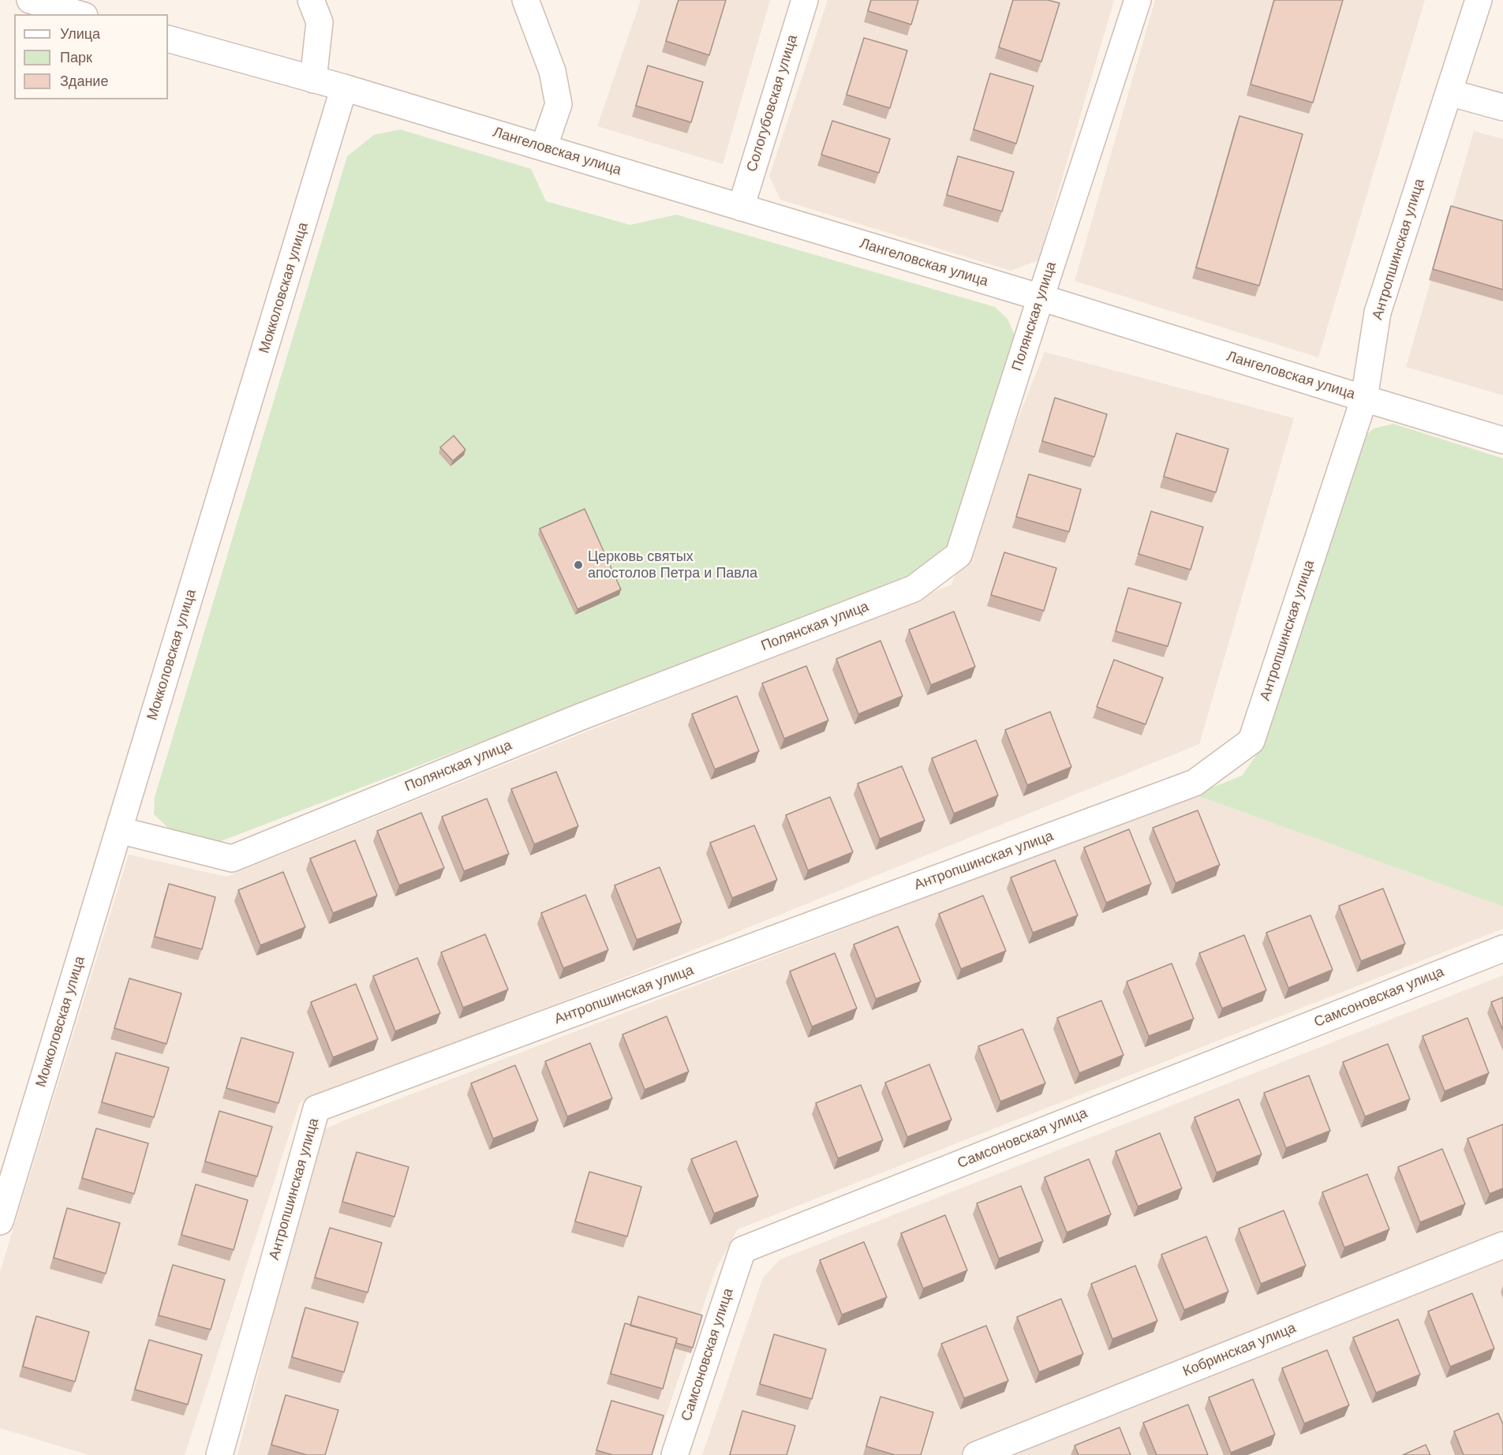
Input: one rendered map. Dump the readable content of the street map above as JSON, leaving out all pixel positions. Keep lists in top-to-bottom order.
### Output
{
  "streets": {
    "street": [
      "Сологубовская улица",
      "Лангеловская улица",
      "Антропшинская улица",
      "Мокколовская улица",
      "Полянская улица",
      "Самсоновская улица",
      "Кобринская улица"
    ]
  },
  "crossings": [
    ["Сологубовская улица", "Лангеловская улица"],
    ["Лангеловская улица", "Антропшинская улица"],
    ["Лангеловская улица", "Мокколовская улица"],
    ["Лангеловская улица", "Полянская улица"],
    ["Мокколовская улица", "Полянская улица"]
  ],
  "places": ["Церковь святых апостолов Петра и Павла"],
  "legend": ["Улица", "Парк", "Здание"]
}
